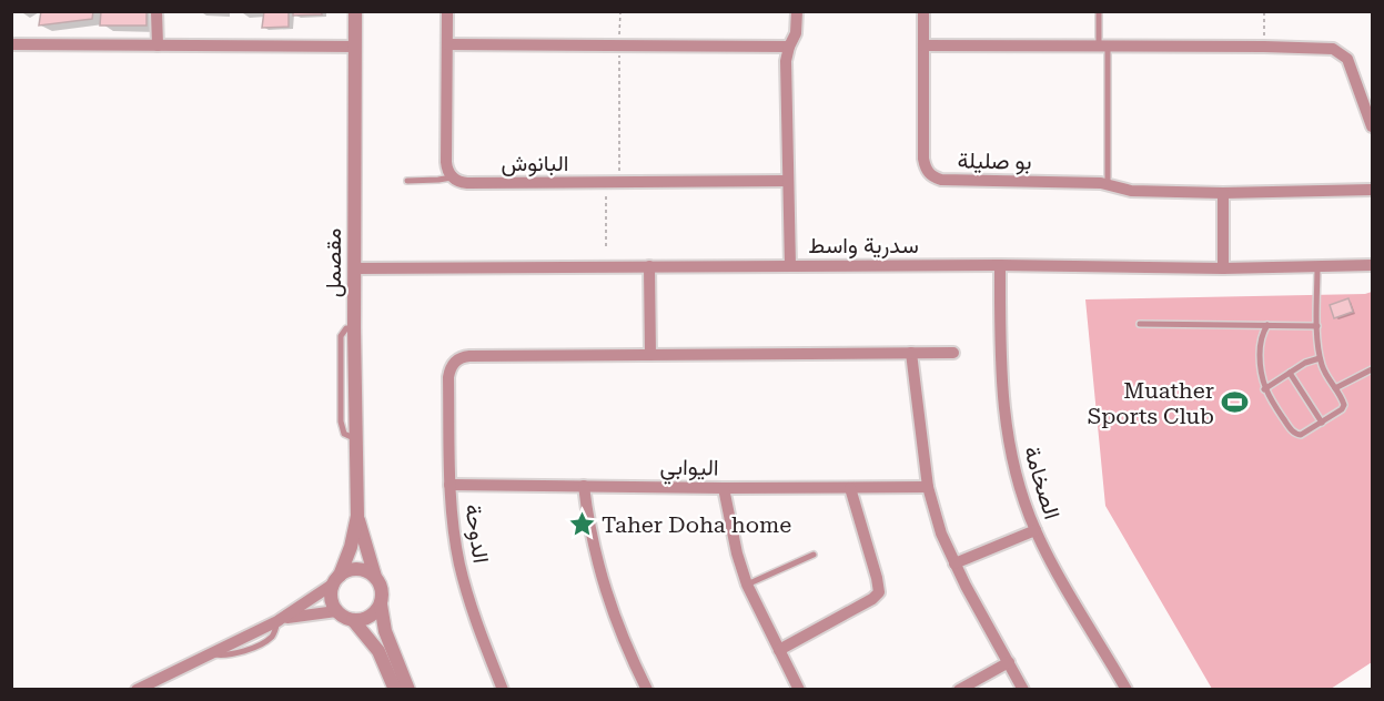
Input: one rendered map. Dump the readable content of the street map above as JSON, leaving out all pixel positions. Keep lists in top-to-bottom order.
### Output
{
  "streets": {
    "street": [
      "بو صليلة",
      "البانوش",
      "سدرية واسط",
      "مقصمل",
      "اليوابي",
      "الصخامة",
      "الدوحة"
    ]
  },
  "crossings": [
    ["سدرية واسط", "مقصمل"],
    ["سدرية واسط", "الصخامة"],
    ["اليوابي", "الدوحة"]
  ],
  "places": {
    "sports": ["Muather Sports Club"],
    "place": ["Taher Doha home"]
  }
}
